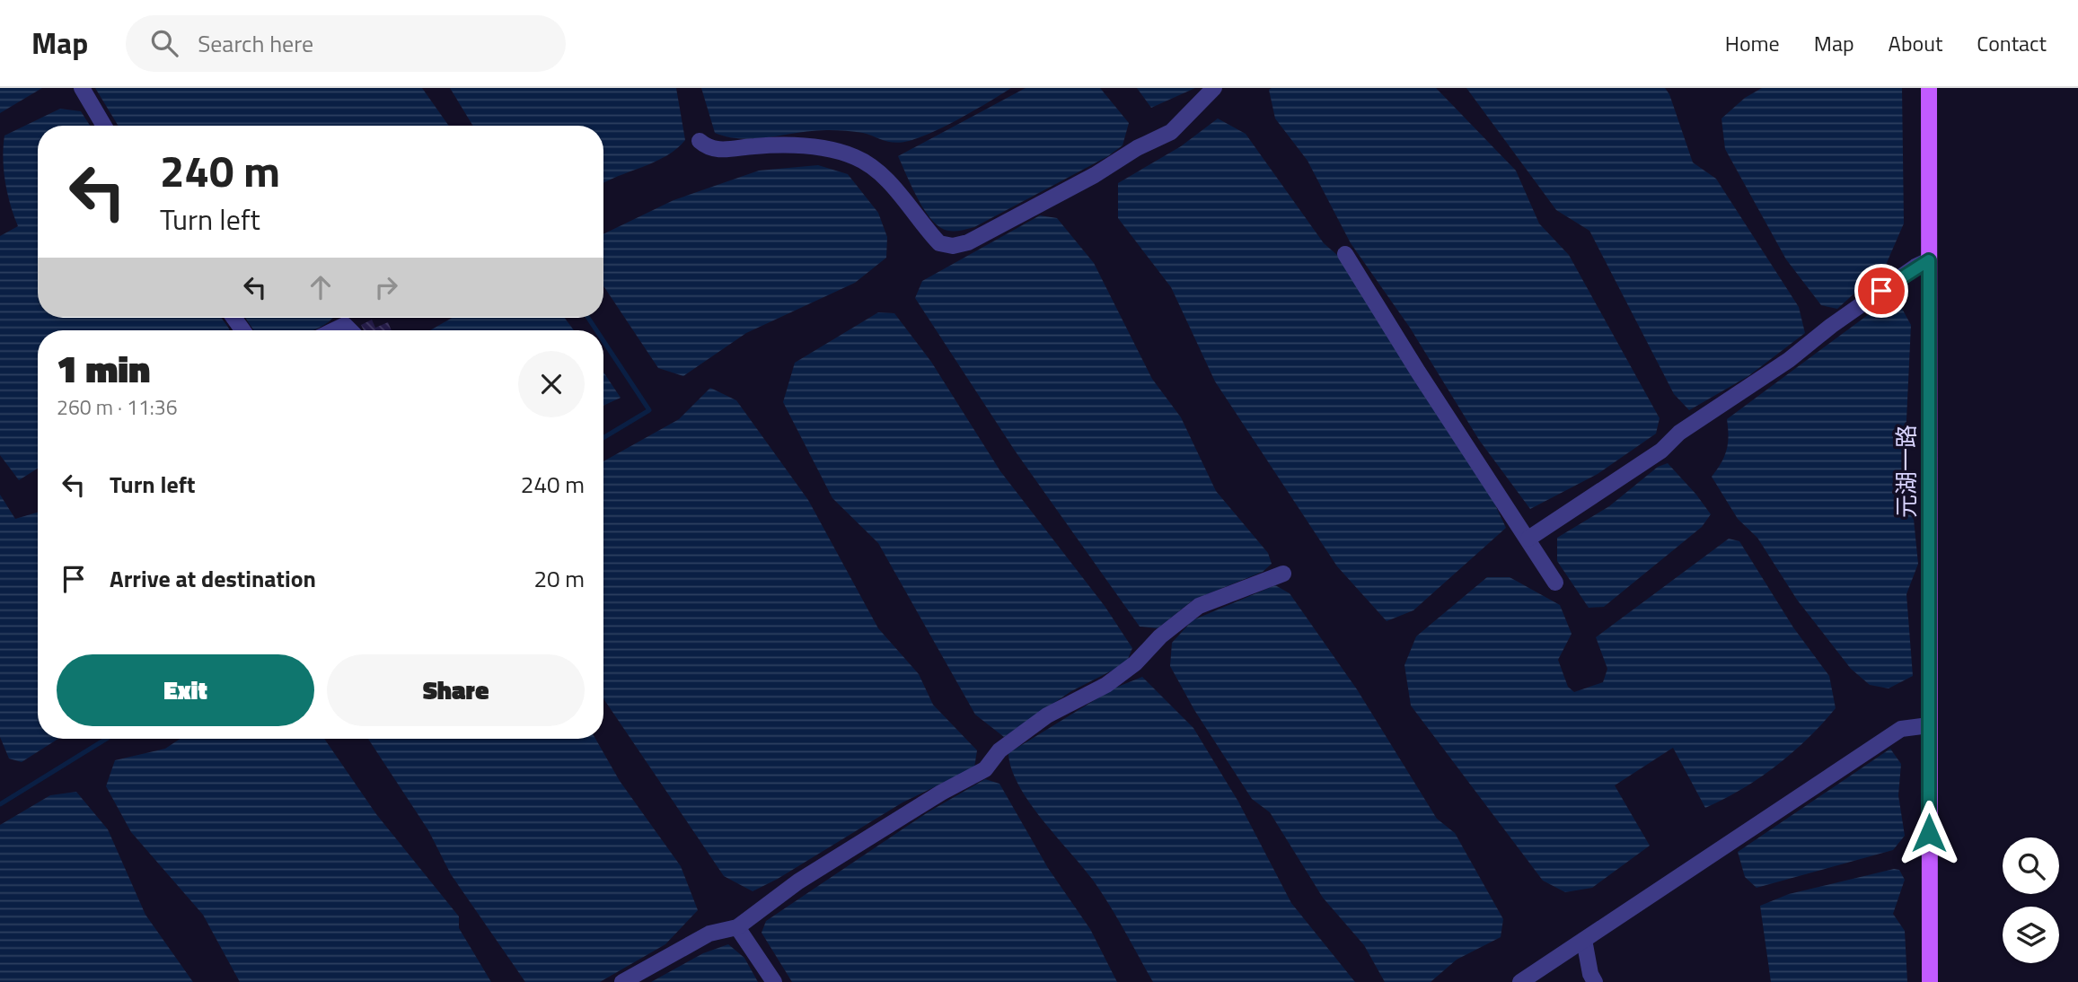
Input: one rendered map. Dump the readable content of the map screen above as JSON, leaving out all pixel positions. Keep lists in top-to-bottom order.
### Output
{
  "streets": {
    "main road": ["元湖一路"]
  },
  "page": {
    "header": "Map",
    "search": "Search here",
    "nav": [
      "Home",
      "Map",
      "About",
      "Contact"
    ],
    "turn": ["240 m", "Turn left"],
    "heading": ["1 min", "260 m · 11:36"],
    "list": [
      {
        "name": "Turn left",
        "value": "240 m"
      },
      {
        "name": "Arrive at destination",
        "value": "20 m"
      }
    ],
    "buttons": ["Exit", "Share"]
  }
}
